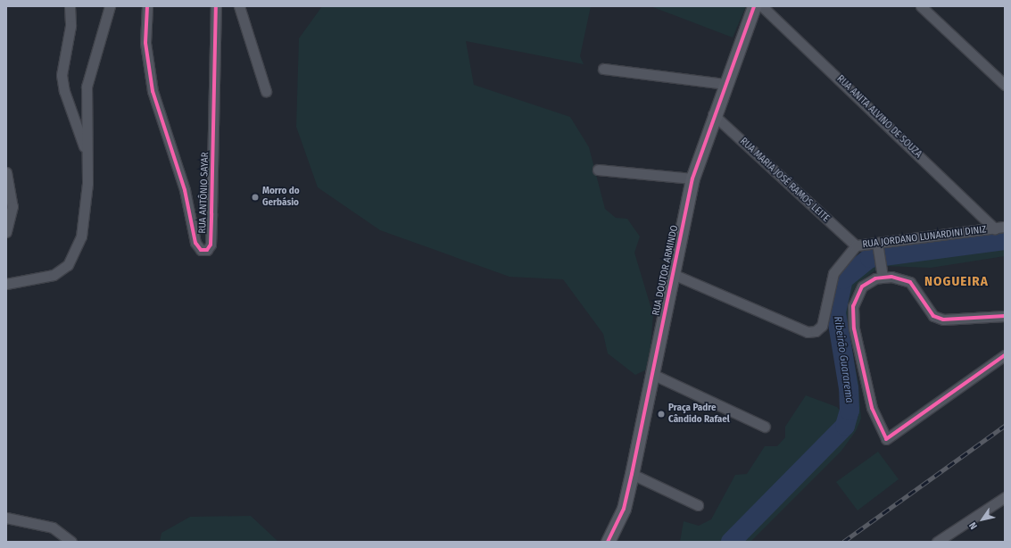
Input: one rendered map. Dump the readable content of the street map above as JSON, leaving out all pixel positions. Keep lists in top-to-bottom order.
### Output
{
  "streets": {
    "street": [
      "RUA ANITA ALVINO DE SOUZA",
      "RUA MARIA JOSÉ RAMOS LEITE",
      "RUA ANTÔNIO SAYAR",
      "RUA JORDANO LUNARDINI DINIZ",
      "RUA DOUTOR ARMINDO"
    ]
  },
  "crossings": [
    ["RUA ANITA ALVINO DE SOUZA", "RUA JORDANO LUNARDINI DINIZ"],
    ["RUA MARIA JOSÉ RAMOS LEITE", "RUA JORDANO LUNARDINI DINIZ"],
    ["RUA MARIA JOSÉ RAMOS LEITE", "RUA DOUTOR ARMINDO"],
    ["RUA JORDANO LUNARDINI DINIZ", "RUA DOUTOR ARMINDO"]
  ],
  "districts": ["NOGUEIRA"],
  "water": ["Ribeirão Guararema"],
  "places": ["Morro do Gerbásio", "Praça Padre Cândido Rafael"],
  "north": "bottom left"
}
